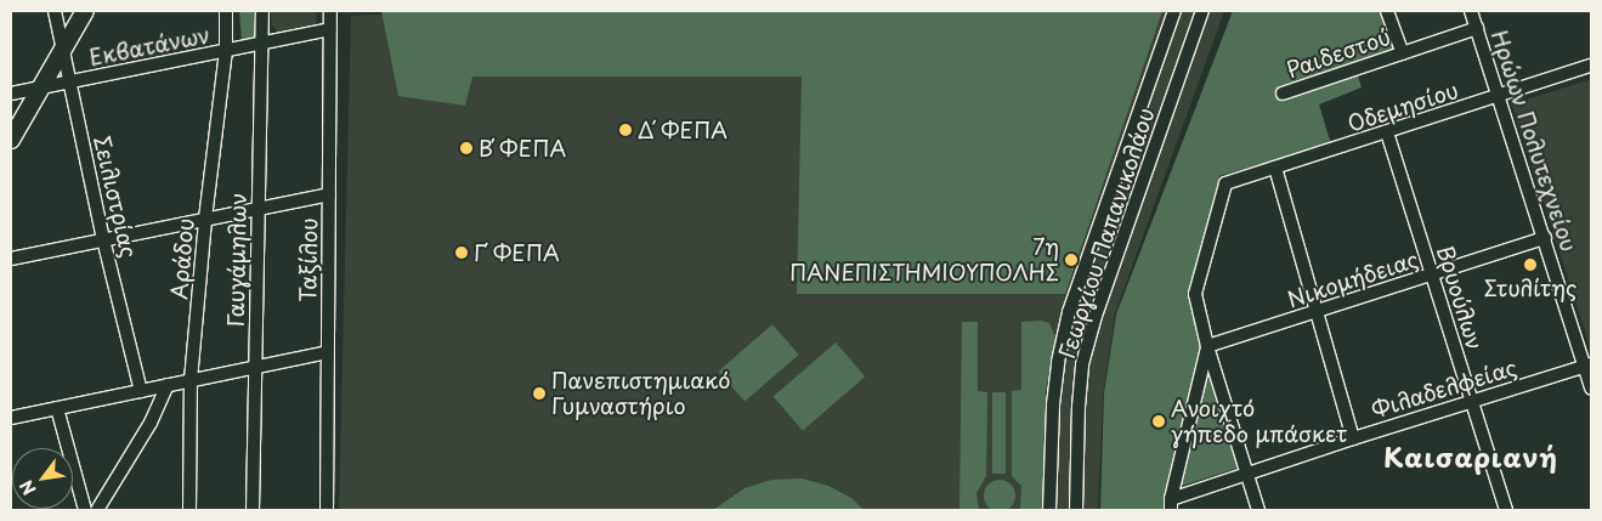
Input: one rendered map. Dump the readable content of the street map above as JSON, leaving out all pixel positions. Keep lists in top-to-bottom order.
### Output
{
  "streets": {
    "street": [
      "Εκβατάνων",
      "Ραιδεστού",
      "Οδεμησίου",
      "Ηρώων Πολυτεχνείου",
      "Σειλιστρίας",
      "Γεωργίου Παπανικολάου",
      "Αράδου",
      "Γαυγάμηλων",
      "Ταξίλου",
      "Νικομήδειας",
      "Βρυούλων",
      "Φιλαδελφείας"
    ]
  },
  "crossings": [
    ["Εκβατάνων", "Σειλιστρίας"],
    ["Εκβατάνων", "Αράδου"],
    ["Εκβατάνων", "Γαυγάμηλων"],
    ["Εκβατάνων", "Ταξίλου"],
    ["Ραιδεστού", "Ηρώων Πολυτεχνείου"],
    ["Οδεμησίου", "Ηρώων Πολυτεχνείου"],
    ["Οδεμησίου", "Νικομήδειας"],
    ["Οδεμησίου", "Βρυούλων"],
    ["Ηρώων Πολυτεχνείου", "Νικομήδειας"],
    ["Ηρώων Πολυτεχνείου", "Φιλαδελφείας"],
    ["Νικομήδειας", "Βρυούλων"],
    ["Βρυούλων", "Φιλαδελφείας"]
  ],
  "districts": ["Καισαριανή"],
  "places": [
    "Δ΄ ΦΕΠΑ",
    "Β΄ ΦΕΠΑ",
    "Γ΄ ΦΕΠΑ",
    "7η ΠΑΝΕΠΙΣΤΗΜΙΟΥΠΟΛΗΣ",
    "Στυλίτης",
    "Πανεπιστημιακό Γυμναστήριο",
    "Ανοιχτό γήπεδο μπάσκετ"
  ],
  "north": "bottom left"
}
